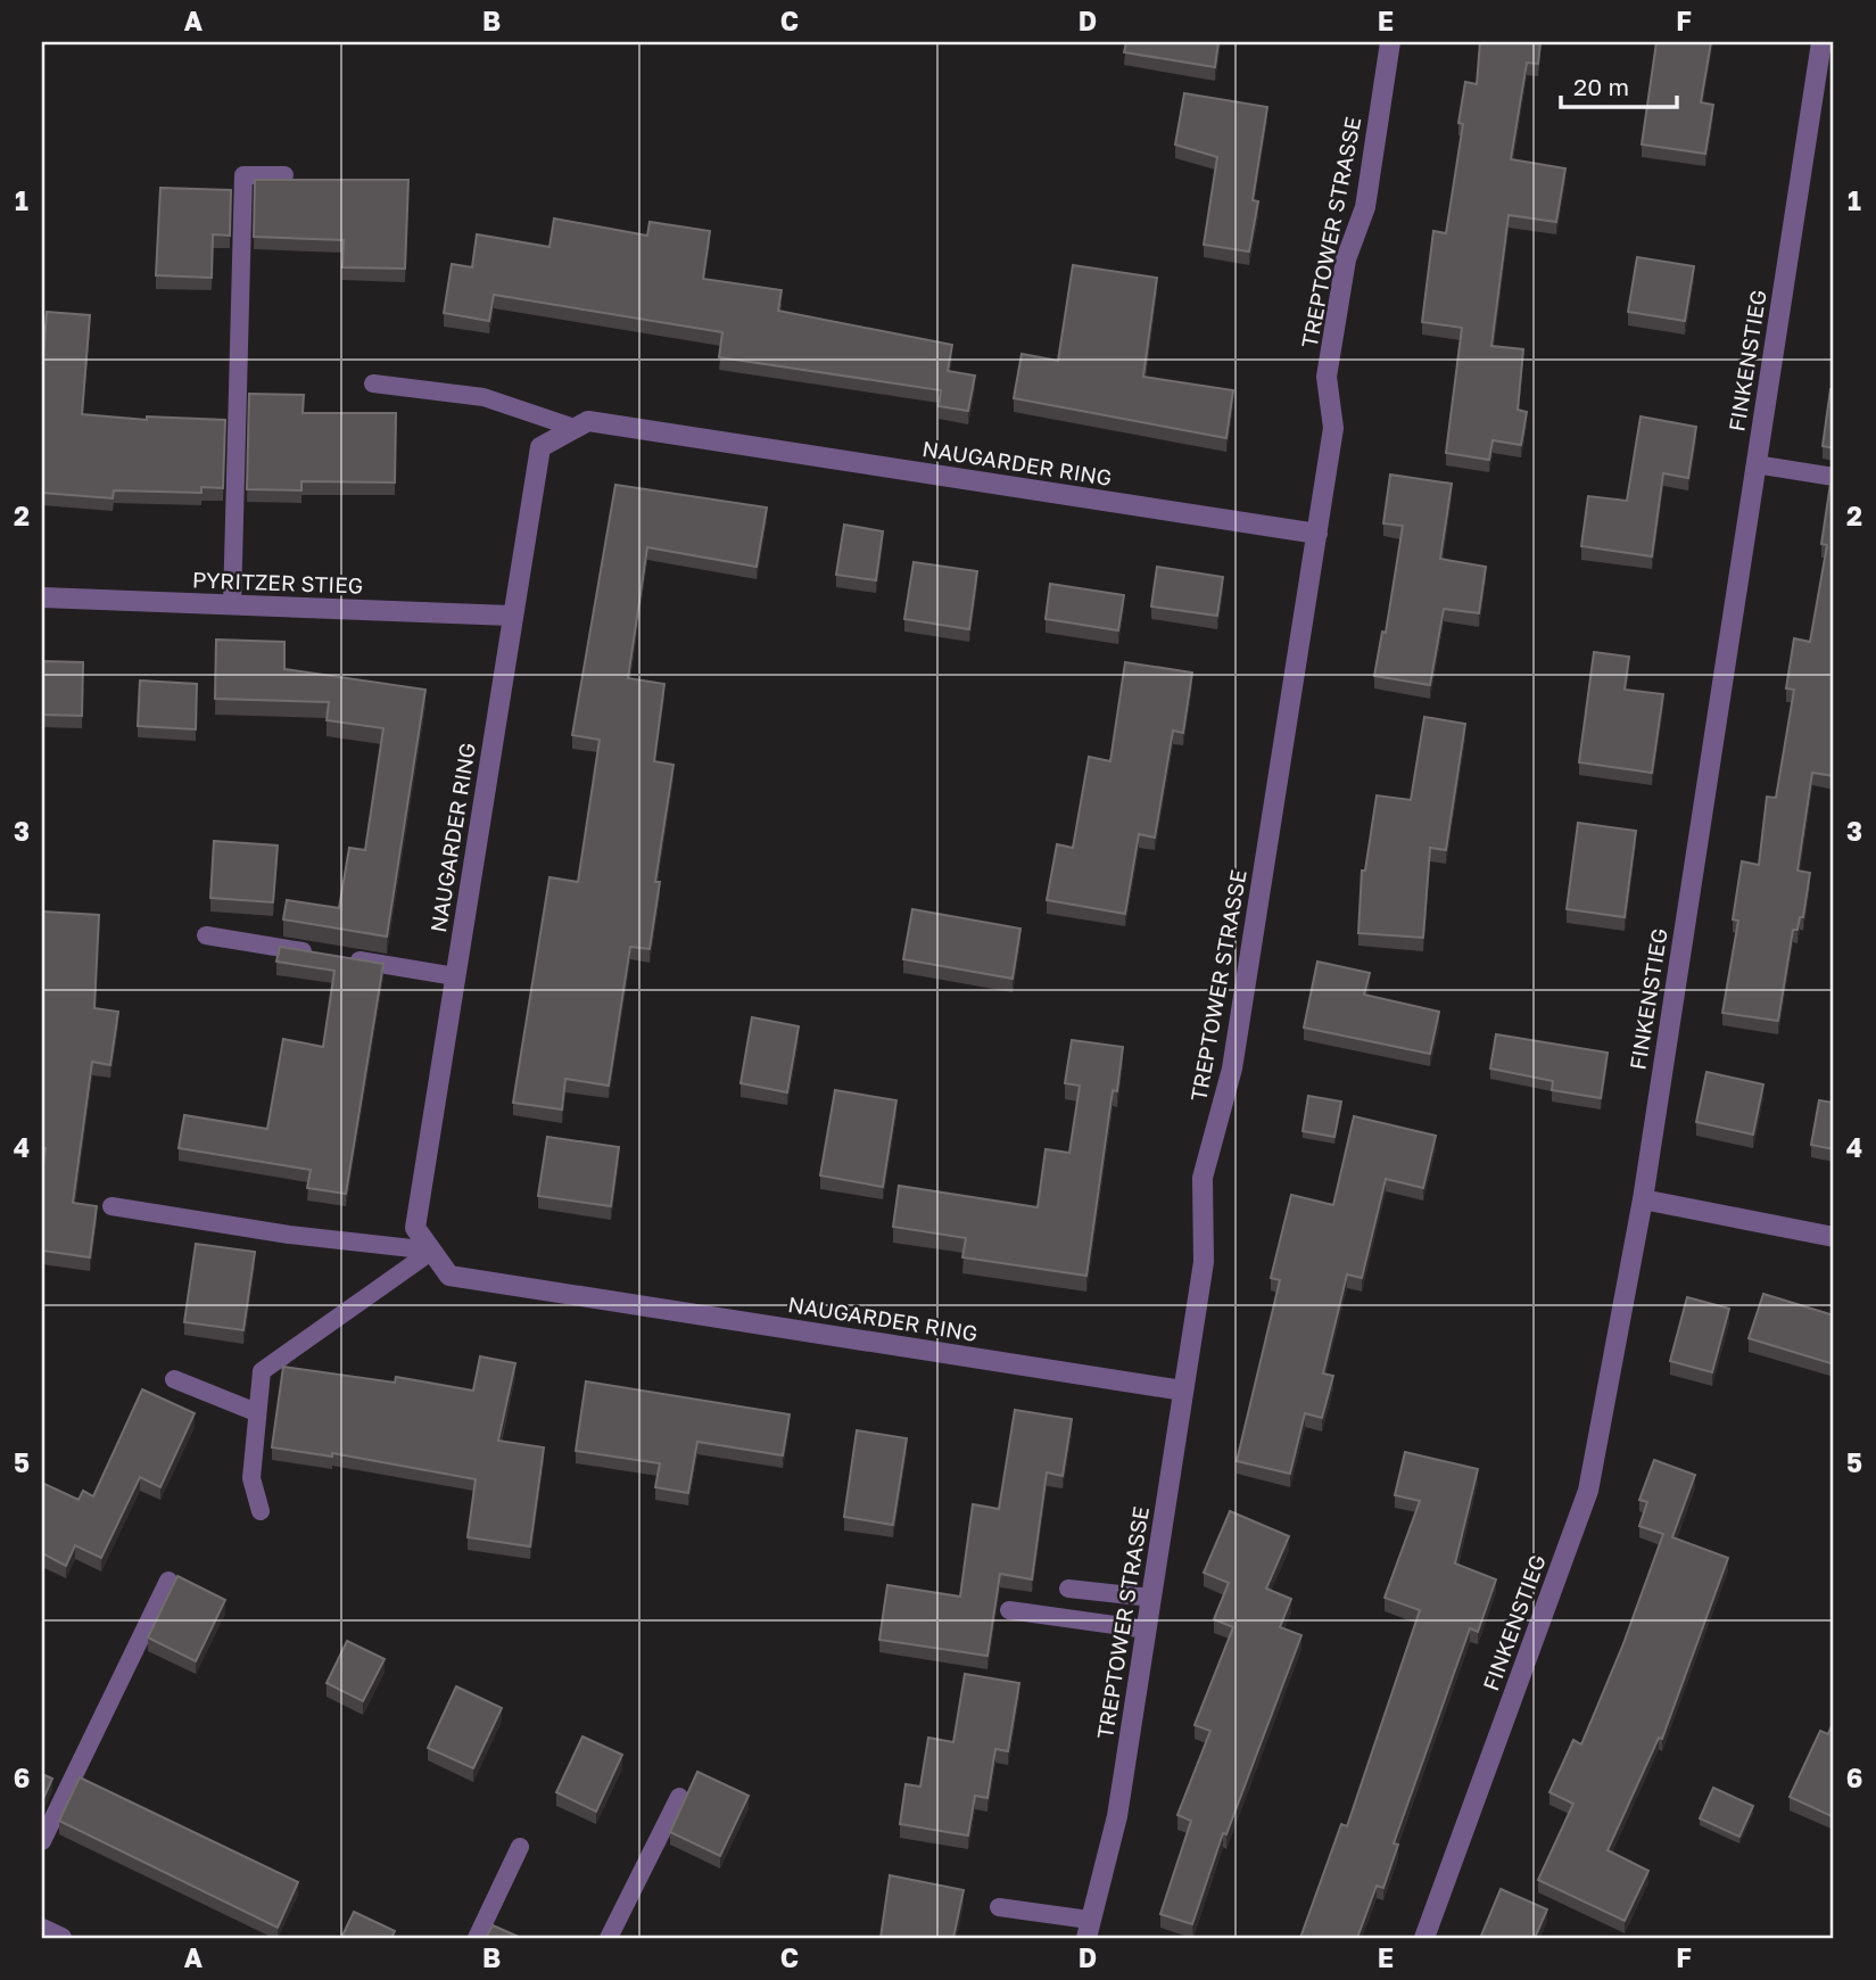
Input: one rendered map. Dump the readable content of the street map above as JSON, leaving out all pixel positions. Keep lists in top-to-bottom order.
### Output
{
  "streets": {
    "street": [
      "TREPTOWER STRASSE",
      "FINKENSTIEG",
      "NAUGARDER RING",
      "PYRITZER STIEG"
    ]
  },
  "crossings": [
    ["TREPTOWER STRASSE", "NAUGARDER RING"],
    ["NAUGARDER RING", "PYRITZER STIEG"]
  ],
  "scale_bar": "20 m",
  "grid": {
    "columns": [
      "A",
      "B",
      "C",
      "D",
      "E",
      "F"
    ],
    "rows": [
      "1",
      "2",
      "3",
      "4",
      "5",
      "6"
    ]
  }
}
